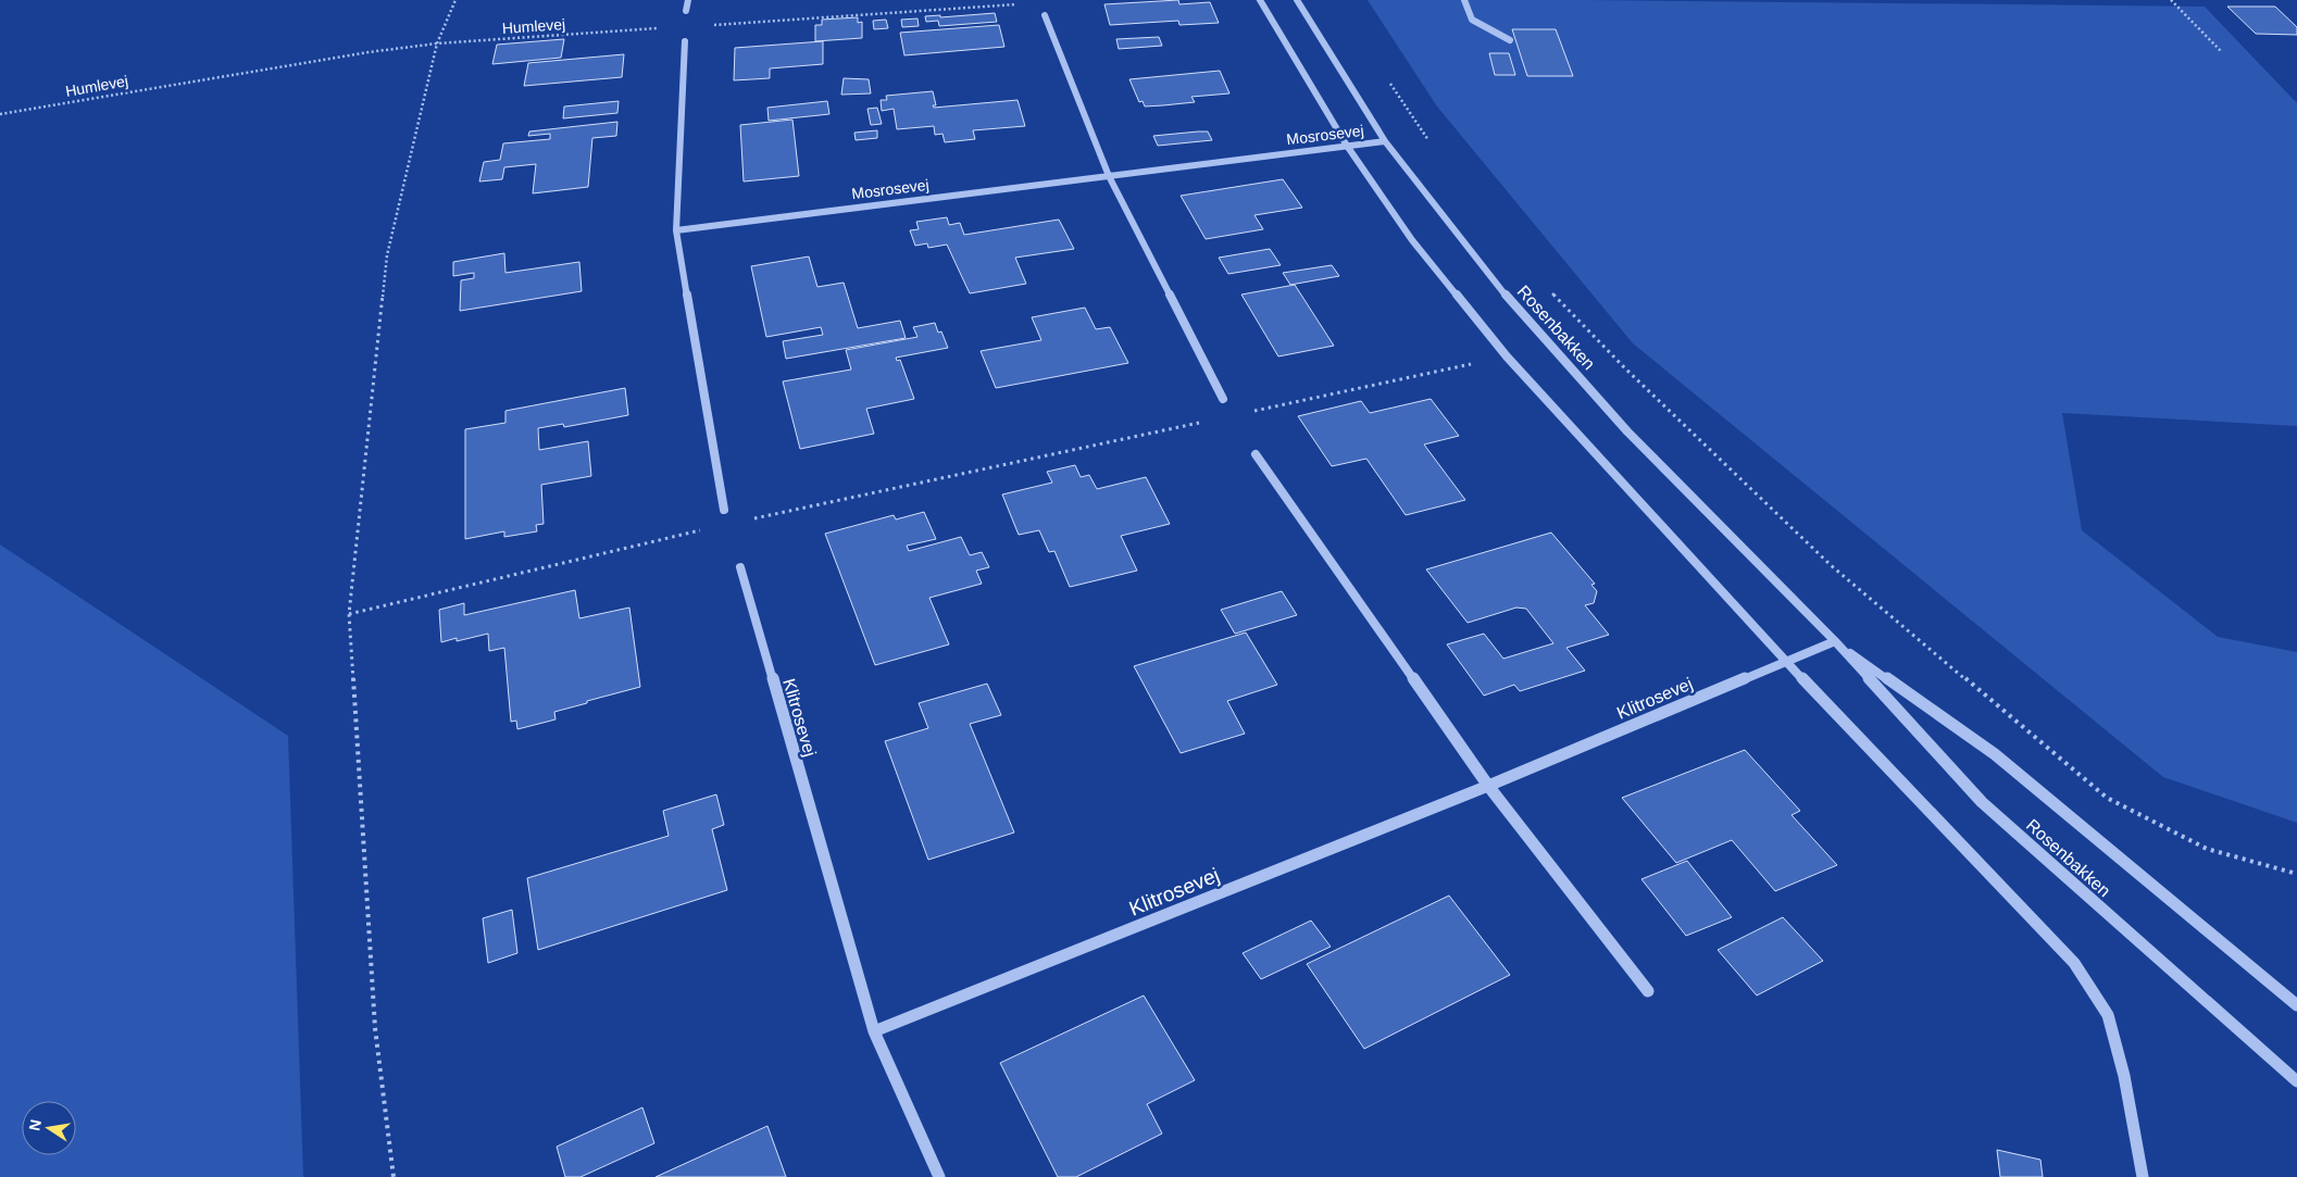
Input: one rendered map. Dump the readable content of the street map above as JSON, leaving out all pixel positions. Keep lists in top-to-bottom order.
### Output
{
  "streets": {
    "street": ["Mosrosevej", "Rosenbakken", "Klitrosevej"],
    "path": ["Humlevej"]
  },
  "crossings": [
    ["Mosrosevej", "Rosenbakken"],
    ["Rosenbakken", "Klitrosevej"]
  ],
  "north": "left"
}
